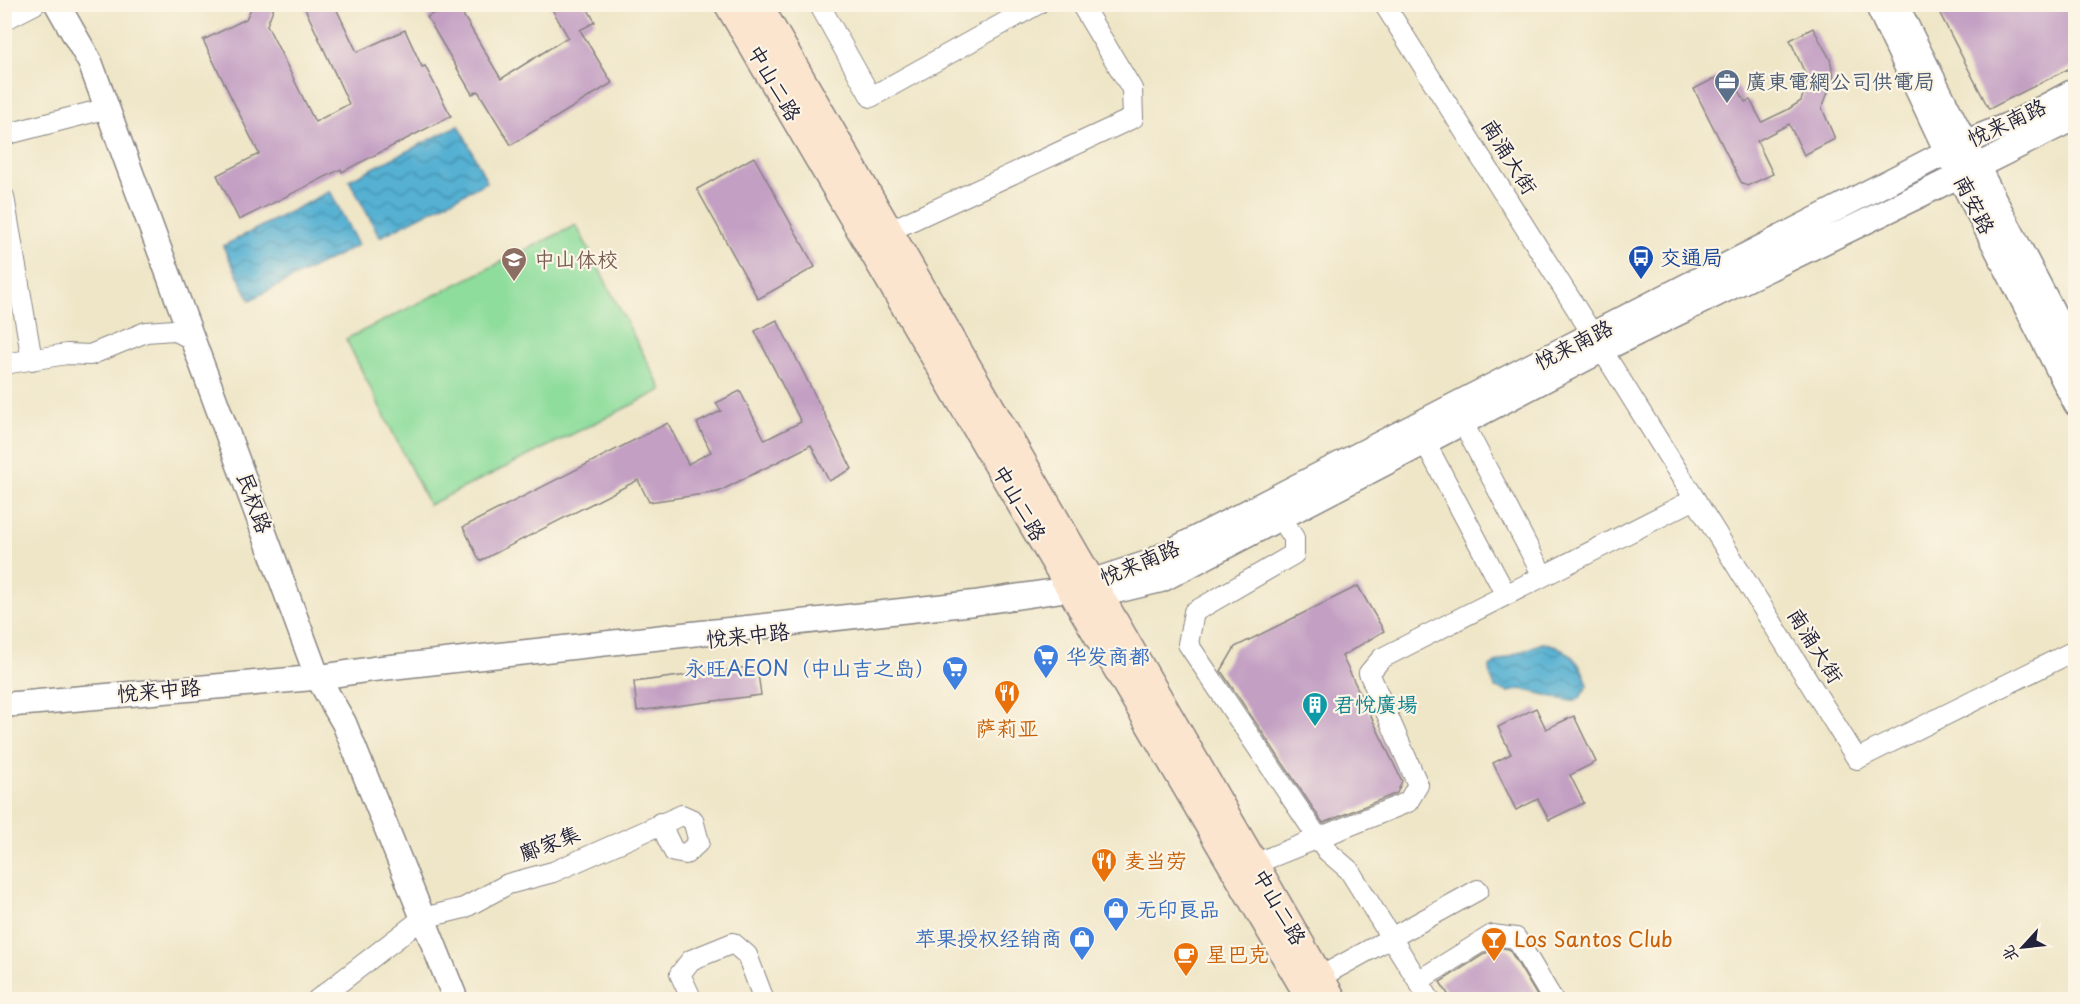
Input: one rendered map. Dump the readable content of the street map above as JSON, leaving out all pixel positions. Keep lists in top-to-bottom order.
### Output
{
  "streets": {
    "main road": ["中山二路"],
    "street": [
      "悦来南路",
      "南涌大街",
      "南安路",
      "民权路",
      "悦来中路",
      "鄺家集"
    ]
  },
  "crossings": [
    ["中山二路", "悦来南路"],
    ["中山二路", "悦来中路"],
    ["悦来南路", "南涌大街"],
    ["悦来南路", "南安路"],
    ["悦来南路", "悦来中路"],
    ["民权路", "悦来中路"],
    ["民权路", "鄺家集"]
  ],
  "places": {
    "office": ["廣東電網公司供電局"],
    "bus stop": ["交通局"],
    "school or university": ["中山体校"],
    "supermarket": ["华发商都", "永旺AEON（中山吉之岛）"],
    "restaurant": ["萨莉亚", "麦当劳"],
    "building": ["君悅廣場"],
    "shop": ["无印良品", "苹果授权经销商"],
    "bar": ["Los Santos Club"],
    "cafe": ["星巴克"]
  },
  "north": "bottom left"
}
